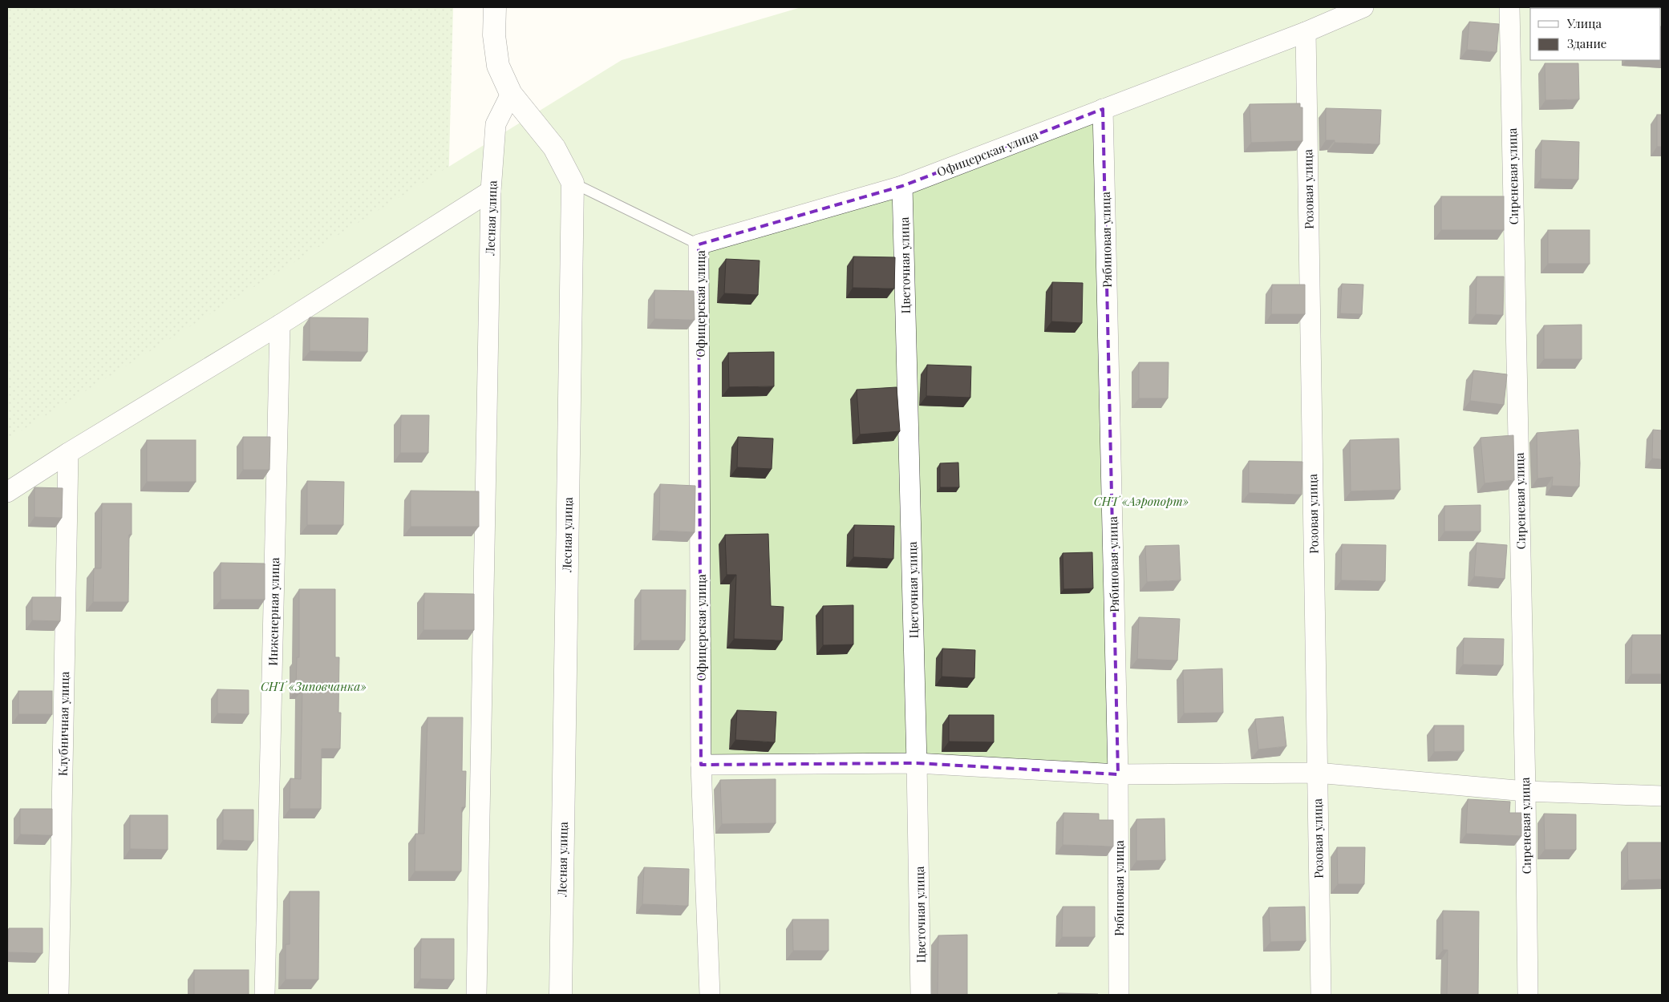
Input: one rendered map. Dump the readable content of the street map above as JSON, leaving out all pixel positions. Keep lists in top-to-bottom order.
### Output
{
  "streets": {
    "street": [
      "Офицерская улица",
      "Сиреневая улица",
      "Розовая улица",
      "Лесная улица",
      "Рябиновая улица",
      "Цветочная улица",
      "Инженерная улица",
      "Клубничная улица"
    ]
  },
  "crossings": [
    ["Офицерская улица", "Розовая улица"],
    ["Офицерская улица", "Рябиновая улица"],
    ["Офицерская улица", "Цветочная улица"]
  ],
  "parks": ["СНТ «Аэропорт»", "СНТ «Зиповчанка»"],
  "legend": ["Улица", "Здание"]
}
